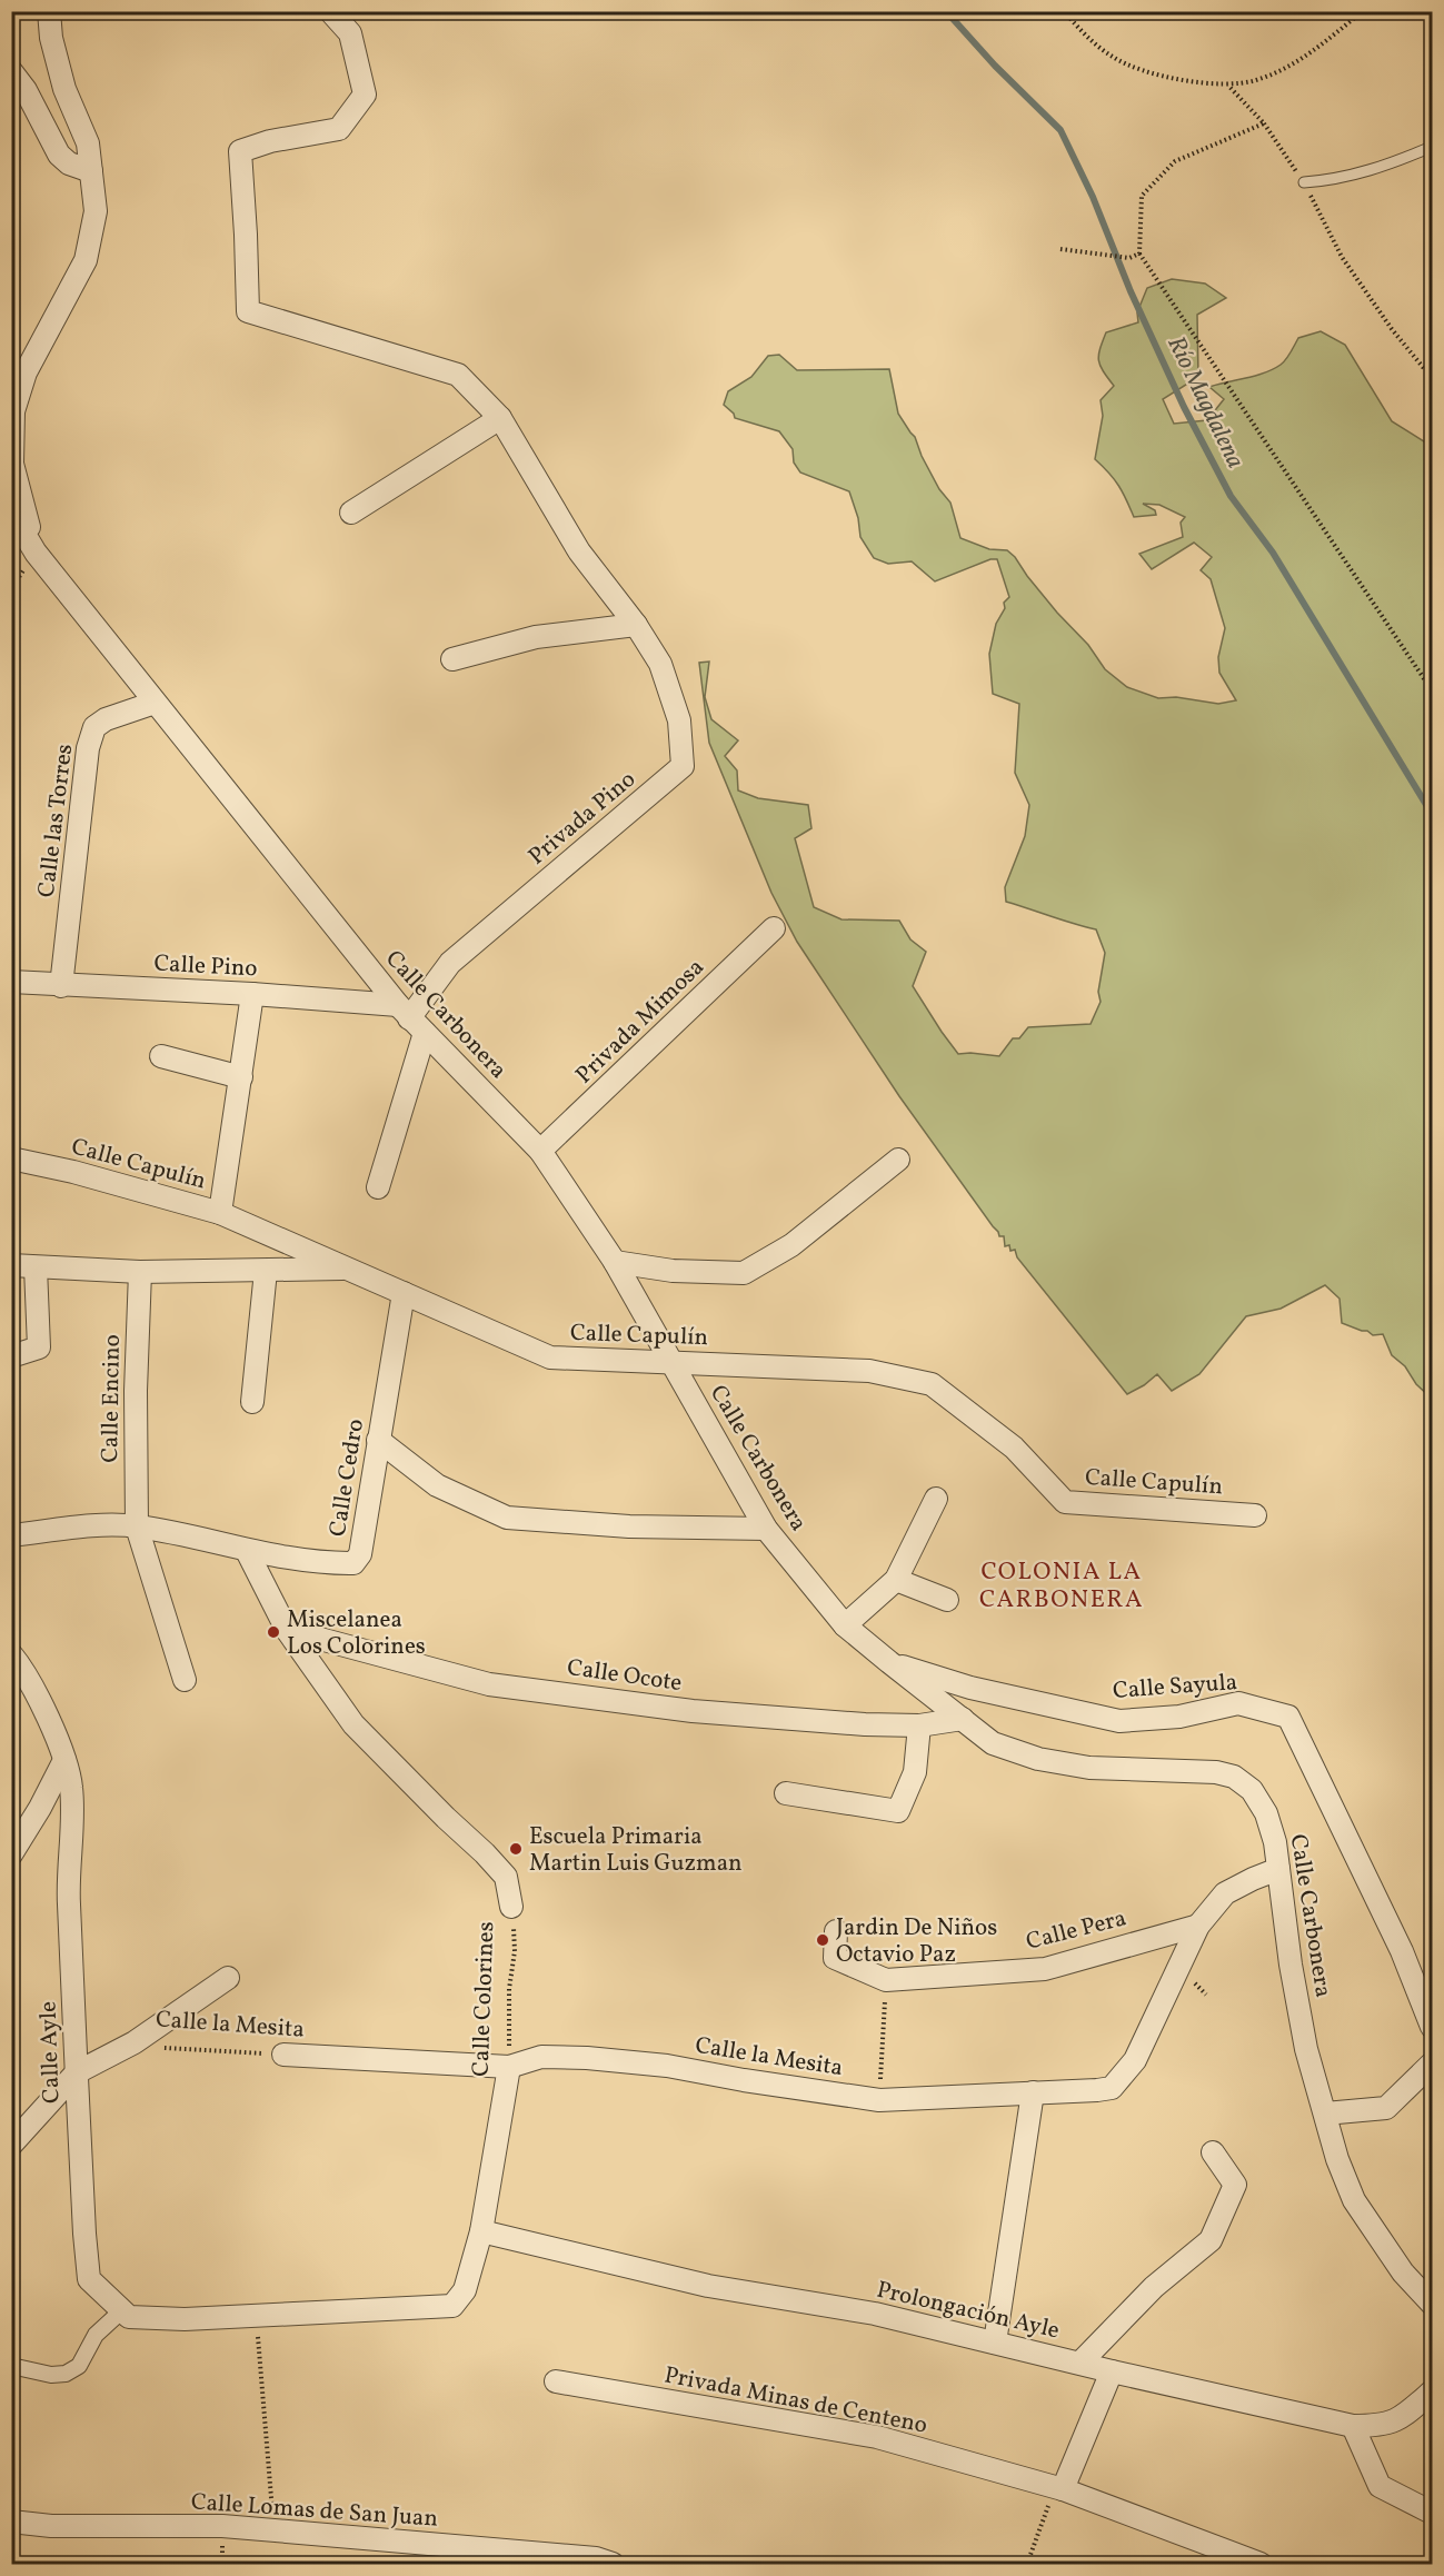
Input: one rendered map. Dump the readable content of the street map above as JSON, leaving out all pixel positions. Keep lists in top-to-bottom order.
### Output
{
  "streets": {
    "street": [
      "Privada Pino",
      "Calle las Torres",
      "Calle Pino",
      "Calle Carbonera",
      "Privada Mimosa",
      "Calle Capulín",
      "Calle Encino",
      "Calle Cedro",
      "Calle Ocote",
      "Calle Sayula",
      "Calle Pera",
      "Calle Colorines",
      "Calle la Mesita",
      "Calle Ayle",
      "Prolongación Ayle",
      "Privada Minas de Centeno",
      "Calle Lomas de San Juan"
    ]
  },
  "crossings": [
    ["Privada Pino", "Calle Pino"],
    ["Privada Pino", "Calle Carbonera"],
    ["Calle las Torres", "Calle Pino"],
    ["Calle las Torres", "Calle Carbonera"],
    ["Calle Pino", "Calle Carbonera"],
    ["Calle Carbonera", "Privada Mimosa"],
    ["Calle Carbonera", "Calle Capulín"],
    ["Calle Carbonera", "Calle Ocote"],
    ["Calle Carbonera", "Calle Sayula"],
    ["Calle Carbonera", "Calle la Mesita"],
    ["Calle Capulín", "Calle Cedro"],
    ["Calle Cedro", "Calle Colorines"],
    ["Calle Ocote", "Calle Colorines"],
    ["Calle Pera", "Calle la Mesita"],
    ["Calle Colorines", "Calle la Mesita"],
    ["Calle Colorines", "Calle Ayle"],
    ["Calle Colorines", "Prolongación Ayle"]
  ],
  "districts": ["COLONIA LA CARBONERA"],
  "water": ["Río Magdalena"],
  "places": ["Miscelanea Los Colorines", "Escuela Primaria Martin Luis Guzman", "Jardin De Niños Octavio Paz"]
}
